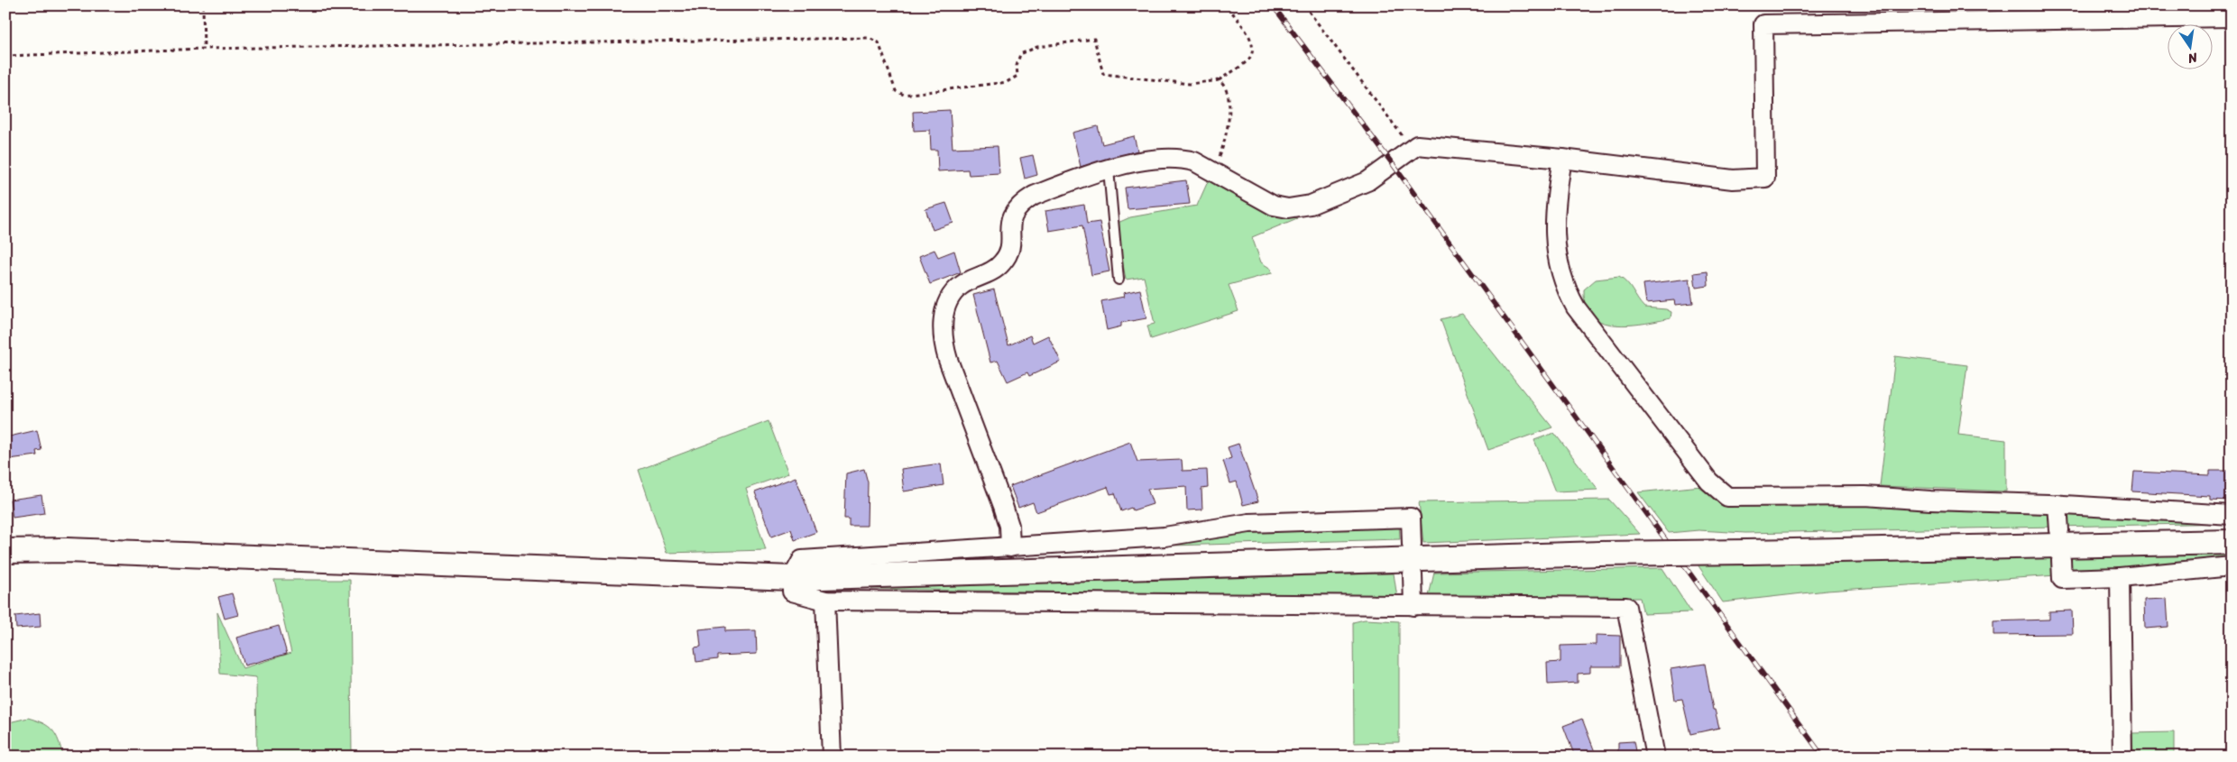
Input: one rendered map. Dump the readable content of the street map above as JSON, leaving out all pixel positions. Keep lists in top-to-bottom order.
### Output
{
  "north": "bottom"
}
